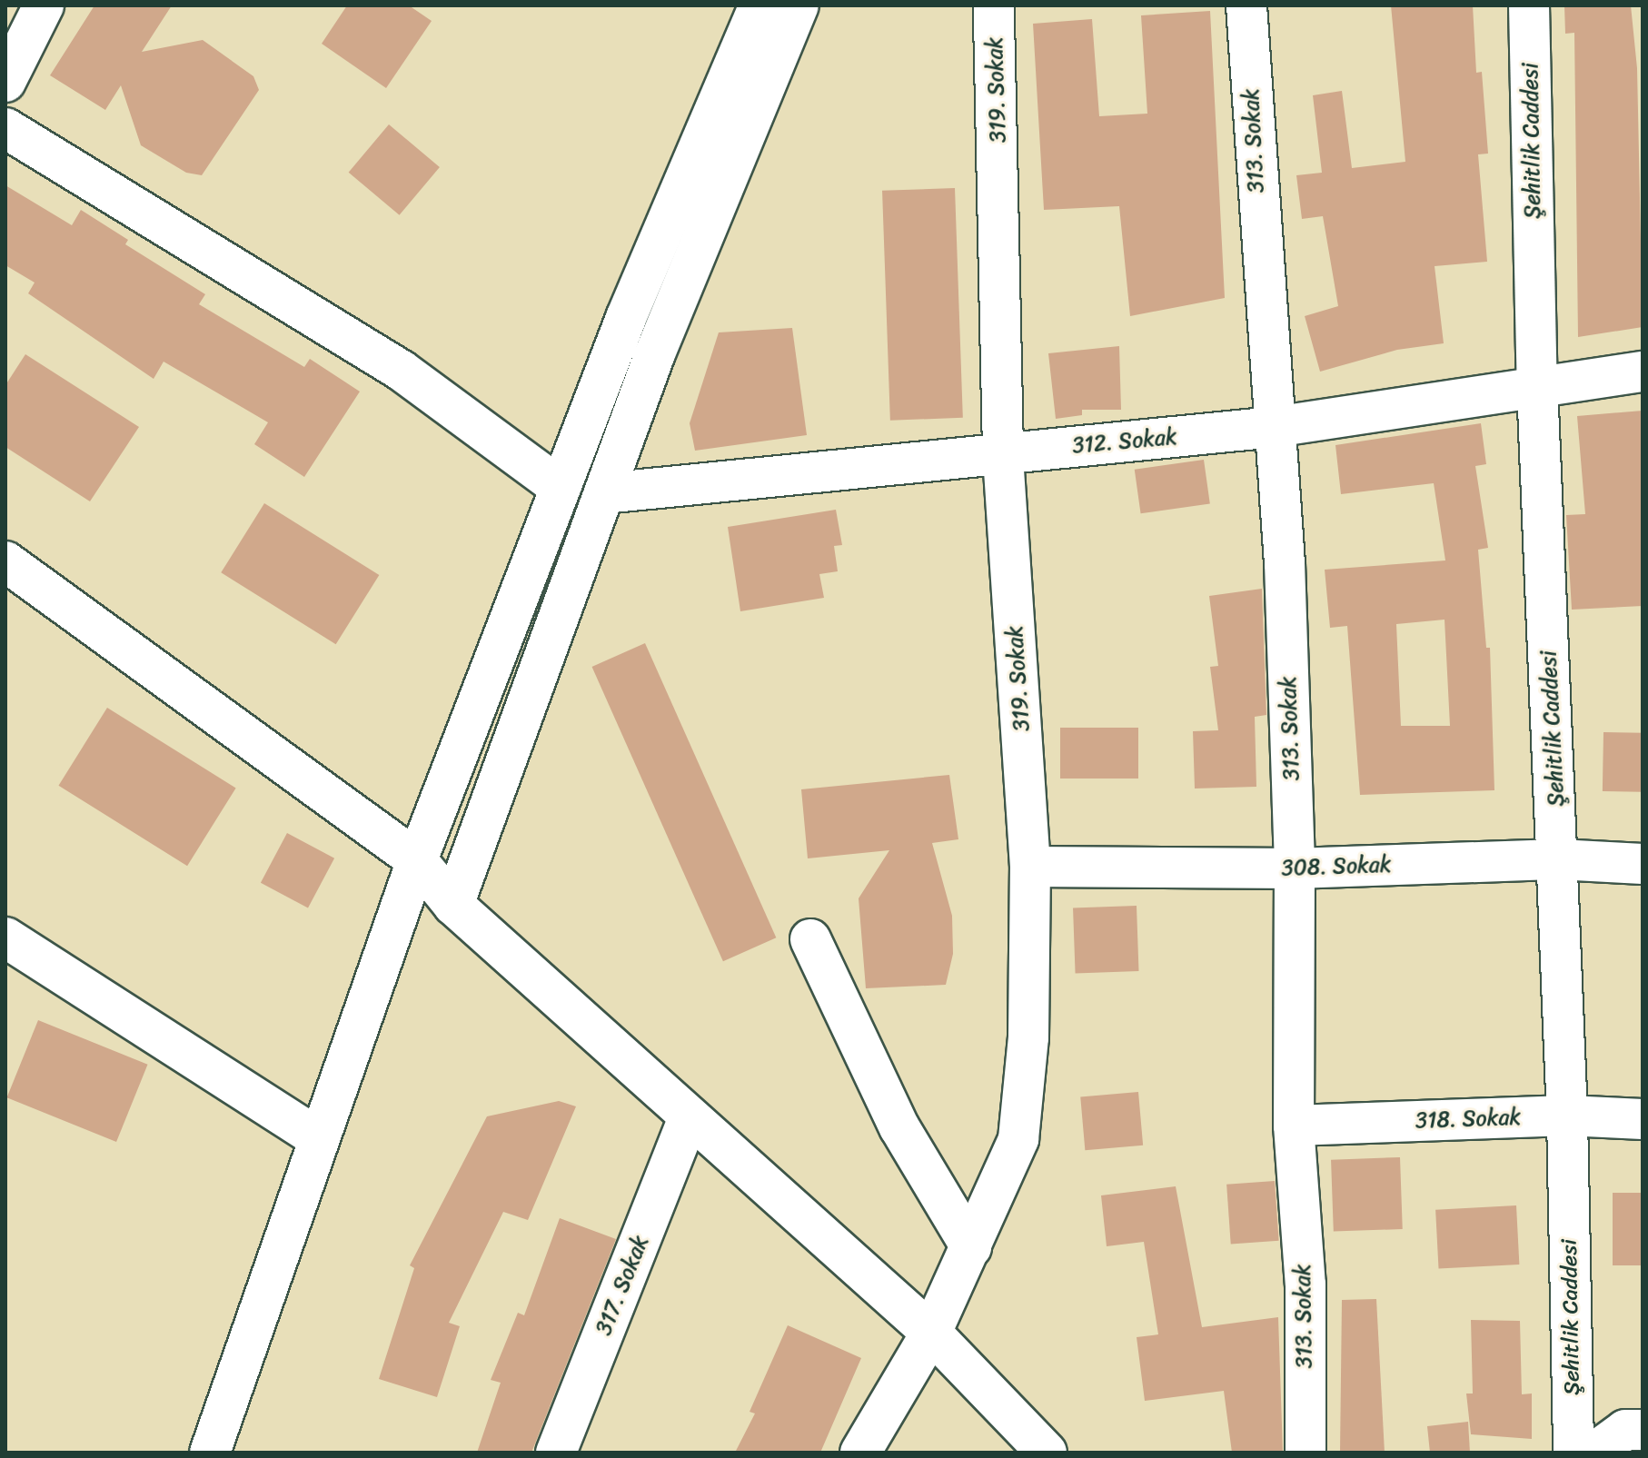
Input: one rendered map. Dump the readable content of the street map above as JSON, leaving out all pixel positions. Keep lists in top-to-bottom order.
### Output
{
  "streets": {
    "street": [
      "319. Sokak",
      "313. Sokak",
      "Şehitlik Caddesi",
      "312. Sokak",
      "308. Sokak",
      "318. Sokak",
      "317. Sokak"
    ]
  },
  "crossings": [
    ["319. Sokak", "312. Sokak"],
    ["319. Sokak", "308. Sokak"],
    ["313. Sokak", "312. Sokak"],
    ["313. Sokak", "308. Sokak"],
    ["313. Sokak", "318. Sokak"],
    ["Şehitlik Caddesi", "312. Sokak"],
    ["Şehitlik Caddesi", "308. Sokak"],
    ["Şehitlik Caddesi", "318. Sokak"]
  ]
}
